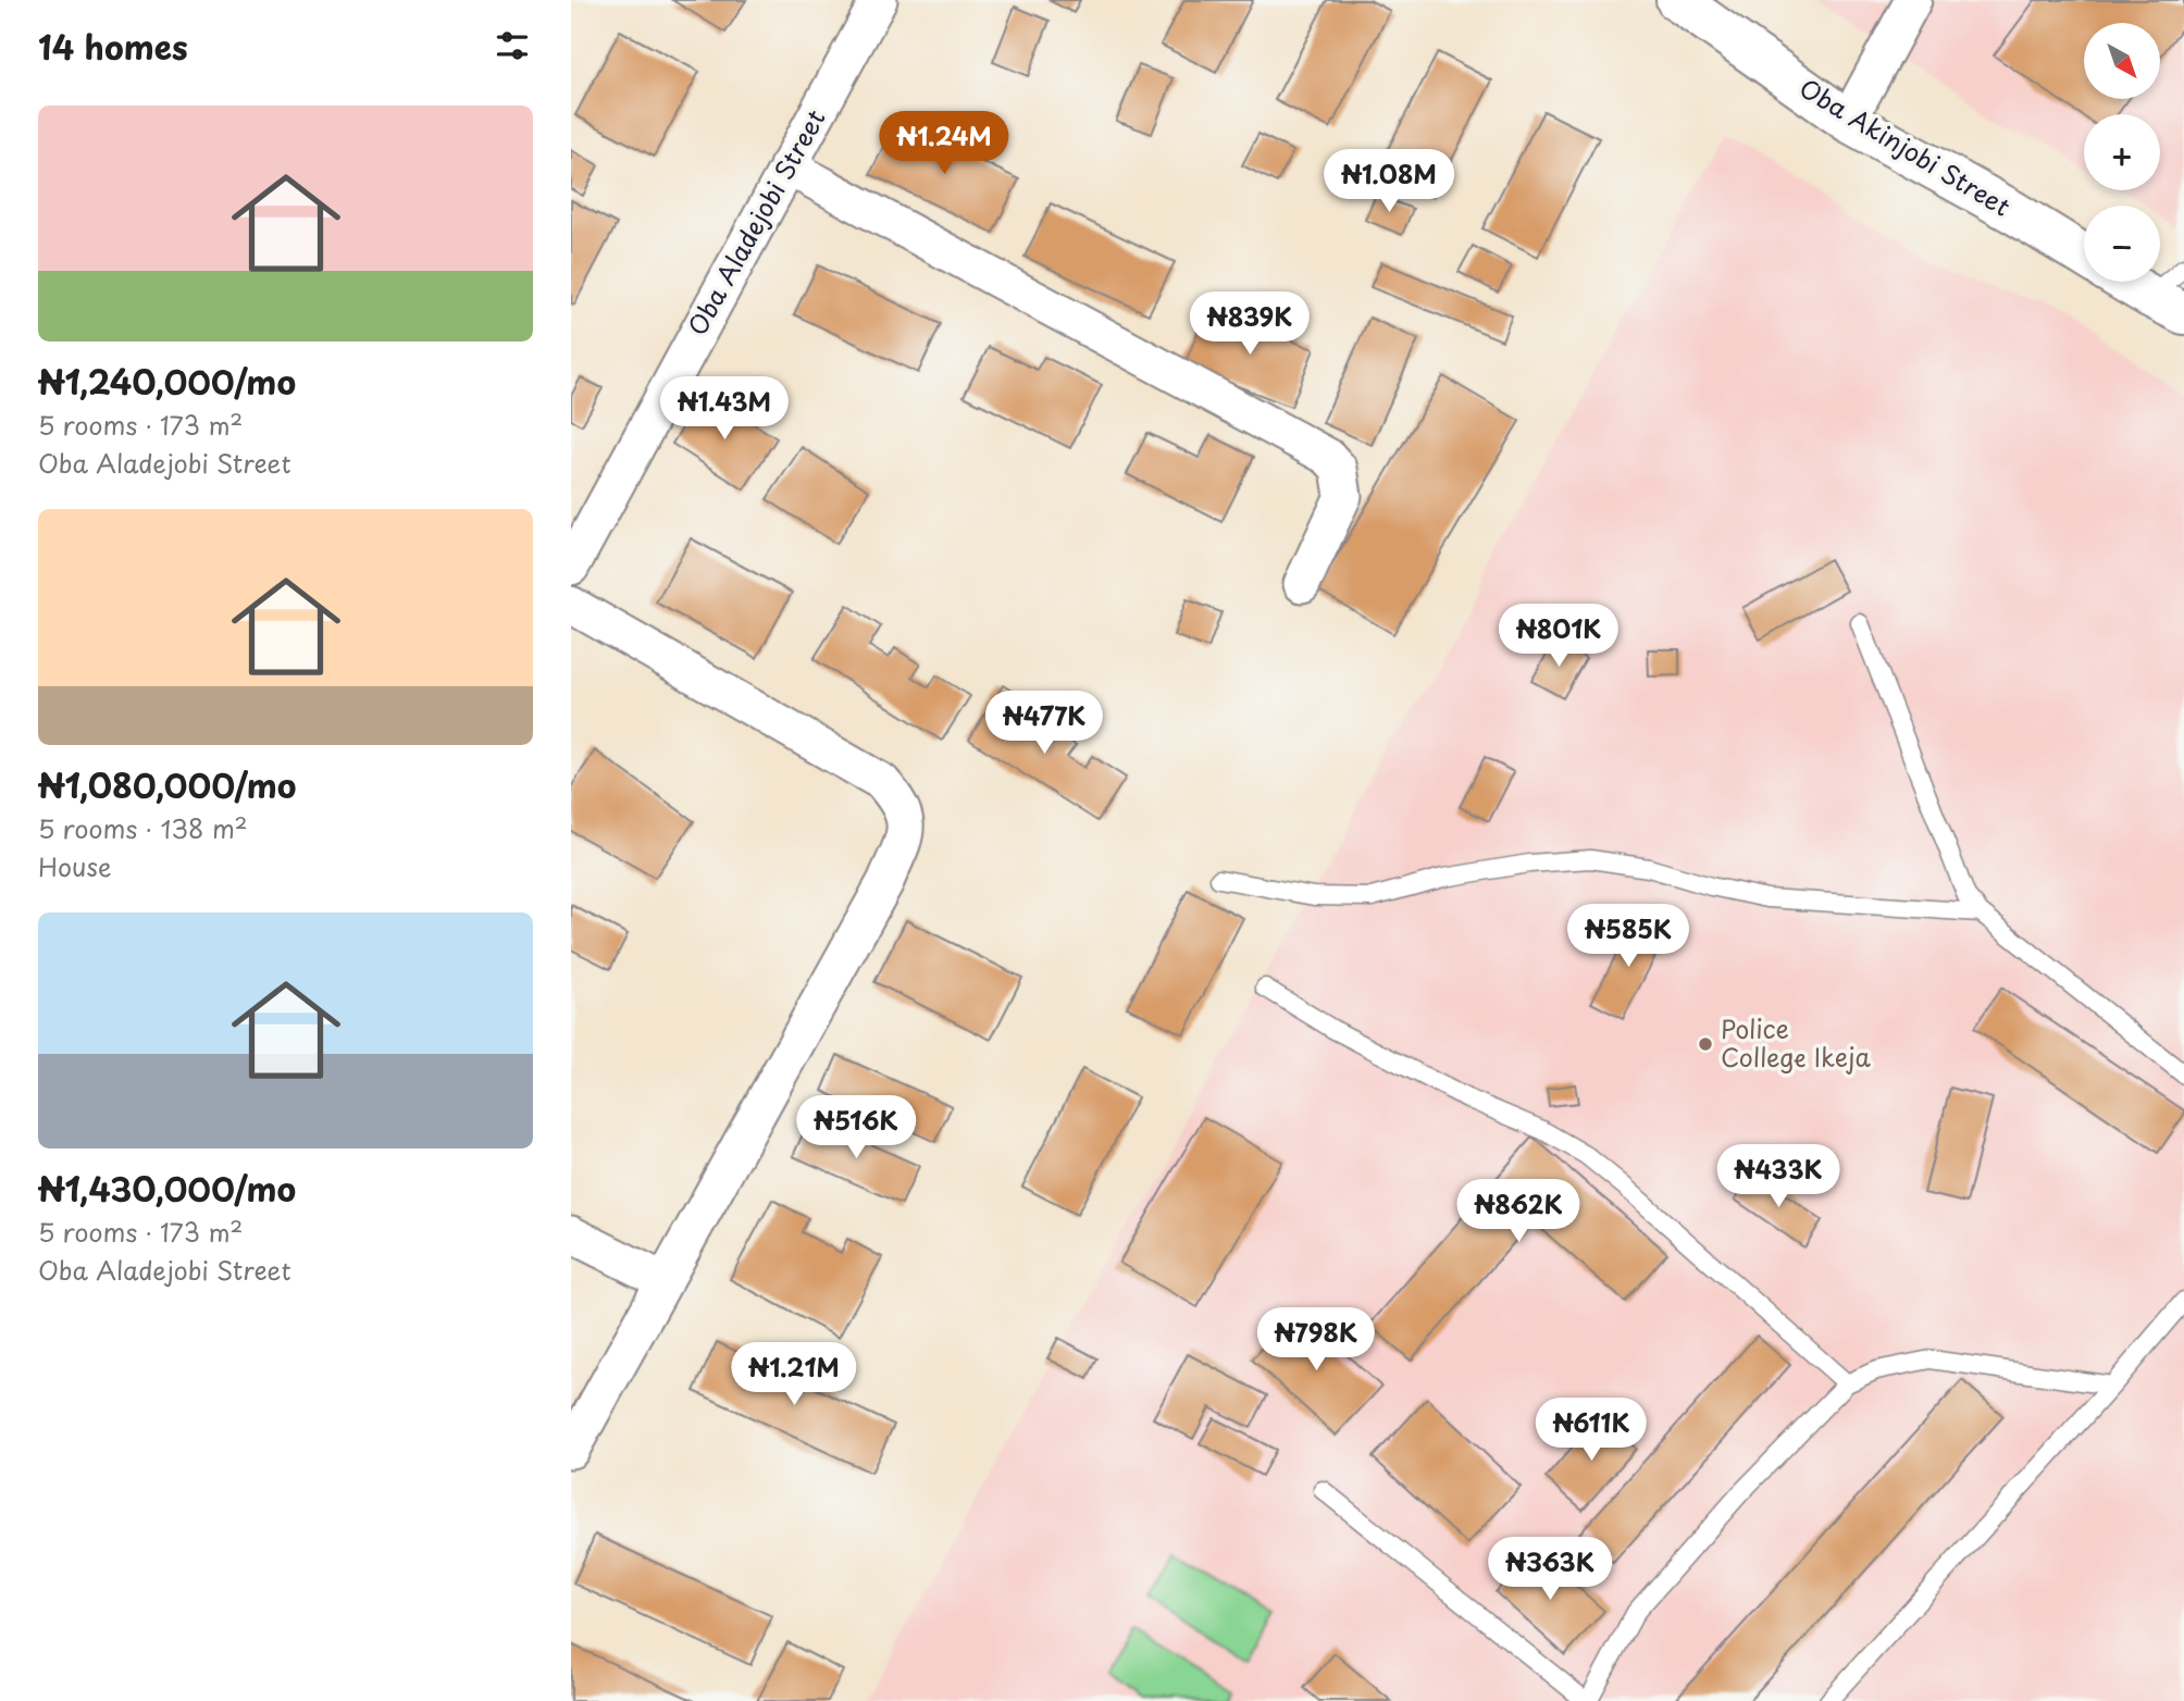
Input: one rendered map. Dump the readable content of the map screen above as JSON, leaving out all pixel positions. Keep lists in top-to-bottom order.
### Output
{
  "streets": {
    "street": ["Oba Akinjobi Street", "Oba Aladejobi Street"]
  },
  "places": ["Police College Ikeja"],
  "north": "bottom right",
  "page": {
    "heading": "14 homes",
    "map_buttons": ["+", "−"],
    "list": [
      {
        "name": "₦1,240,000/mo",
        "note": "5 rooms · 173 m² · Oba Aladejobi Street"
      },
      {
        "name": "₦1,080,000/mo",
        "note": "5 rooms · 138 m² · House"
      },
      {
        "name": "₦1,430,000/mo",
        "note": "5 rooms · 173 m² · Oba Aladejobi Street"
      }
    ],
    "price": [
      "₦1.24M",
      "₦1.08M",
      "₦839K",
      "₦1.43M",
      "₦801K",
      "₦477K",
      "₦585K",
      "₦516K",
      "₦433K",
      "₦862K",
      "₦798K",
      "₦1.21M",
      "₦611K",
      "₦363K"
    ]
  }
}
